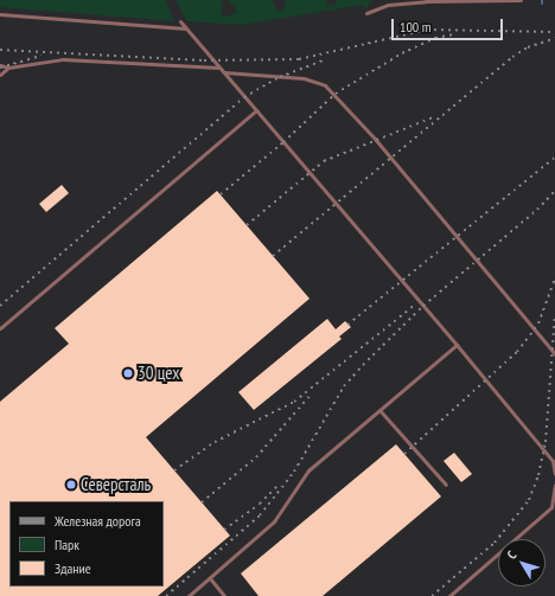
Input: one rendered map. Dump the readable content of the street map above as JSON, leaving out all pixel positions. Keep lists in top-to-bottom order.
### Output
{
  "places": ["30 цех", "Северсталь"],
  "legend": ["Железная дорога", "Парк", "Здание"],
  "scale_bar": "100 m",
  "north": "top left"
}
